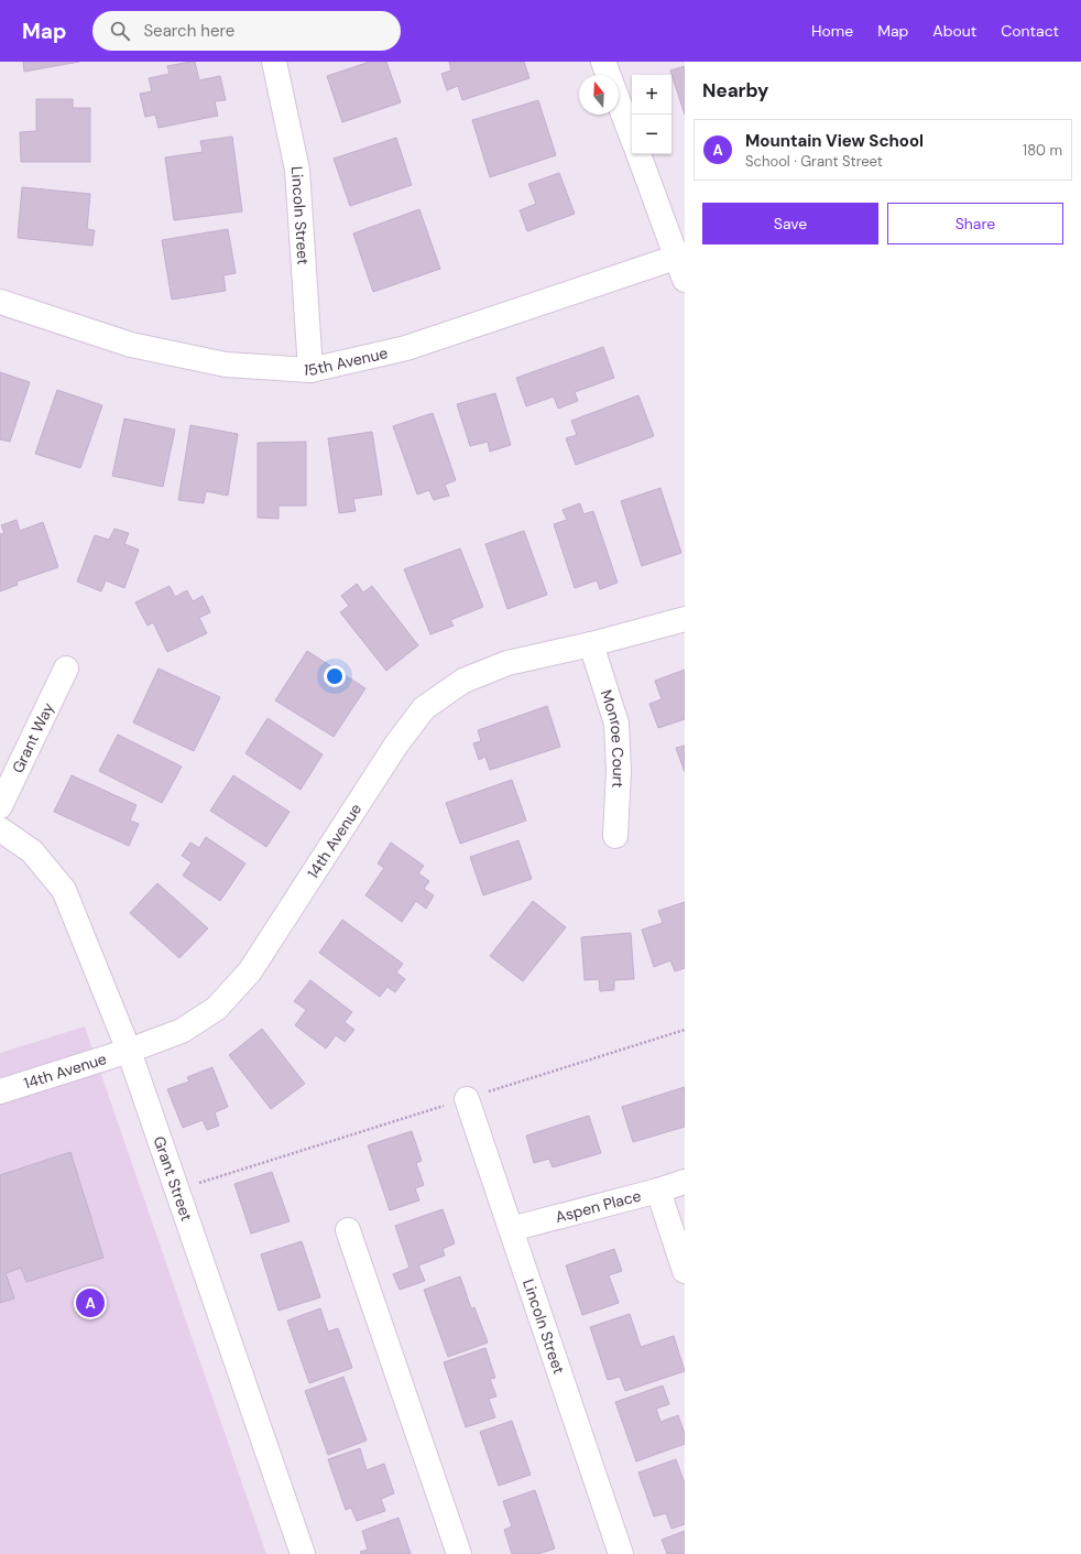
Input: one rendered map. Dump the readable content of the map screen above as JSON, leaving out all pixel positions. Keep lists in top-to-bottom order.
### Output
{
  "streets": {
    "street": [
      "Lincoln Street",
      "15th Avenue",
      "Grant Way",
      "Monroe Court",
      "14th Avenue",
      "Grant Street",
      "Aspen Place"
    ]
  },
  "crossings": [
    ["Lincoln Street", "15th Avenue"],
    ["Lincoln Street", "Aspen Place"],
    ["Monroe Court", "14th Avenue"],
    ["14th Avenue", "Grant Street"]
  ],
  "north": "top",
  "page": {
    "header": "Map",
    "search": "Search here",
    "nav": [
      "Home",
      "Map",
      "About",
      "Contact"
    ],
    "heading": "Nearby",
    "map_buttons": ["+", "−"],
    "list": [
      {
        "mark": "A",
        "name": "Mountain View School",
        "note": "School · Grant Street",
        "value": "180 m"
      }
    ],
    "buttons": ["Save", "Share"],
    "pins": "A"
  }
}
